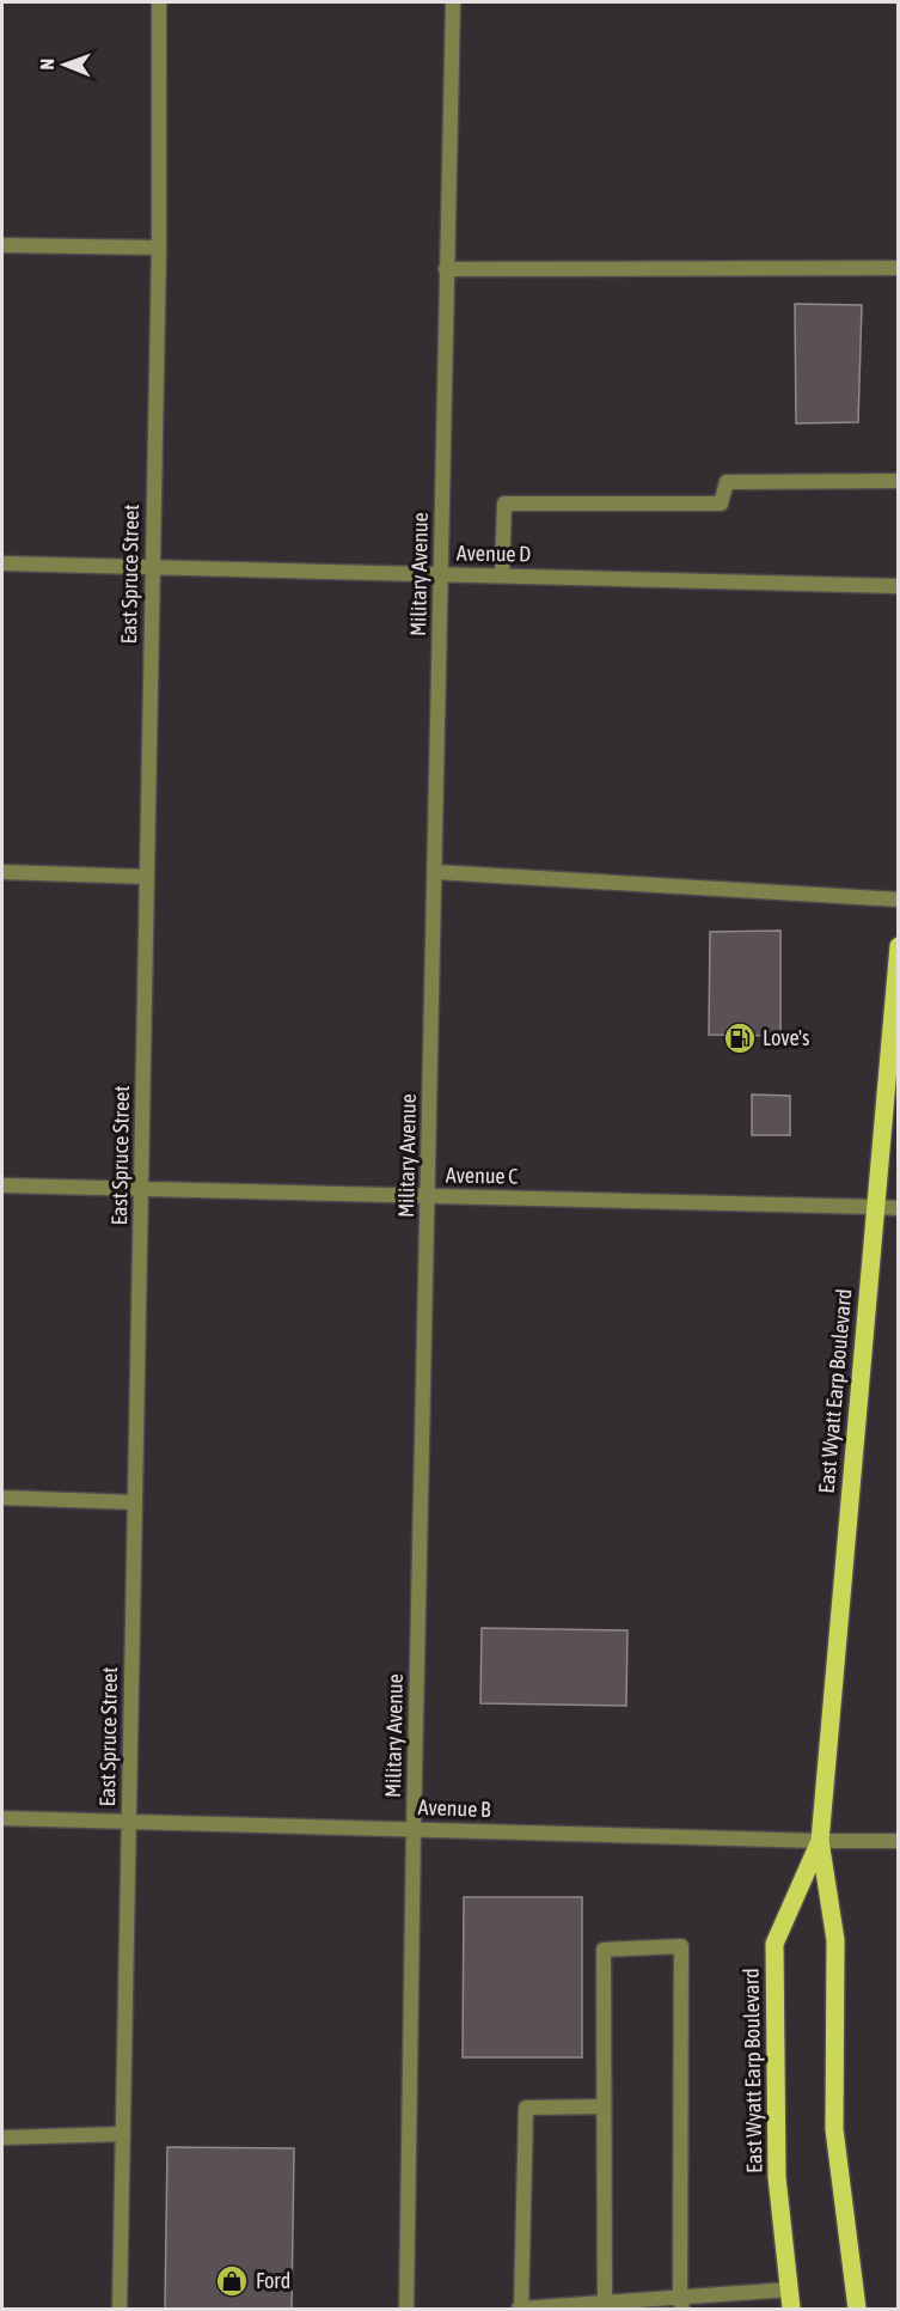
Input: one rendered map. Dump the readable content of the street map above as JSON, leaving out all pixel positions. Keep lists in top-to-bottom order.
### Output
{
  "streets": {
    "main road": ["East Wyatt Earp Boulevard"],
    "street": [
      "Avenue D",
      "East Spruce Street",
      "Military Avenue",
      "Avenue C",
      "Avenue B"
    ]
  },
  "crossings": [
    ["Avenue D", "East Spruce Street"],
    ["Avenue D", "Military Avenue"],
    ["East Spruce Street", "Avenue C"],
    ["East Spruce Street", "Avenue B"],
    ["Military Avenue", "Avenue C"],
    ["Military Avenue", "Avenue B"],
    ["Avenue C", "East Wyatt Earp Boulevard"],
    ["East Wyatt Earp Boulevard", "Avenue B"]
  ],
  "places": {
    "fuel station": ["Love's"],
    "shop": ["Ford"]
  },
  "north": "left"
}
